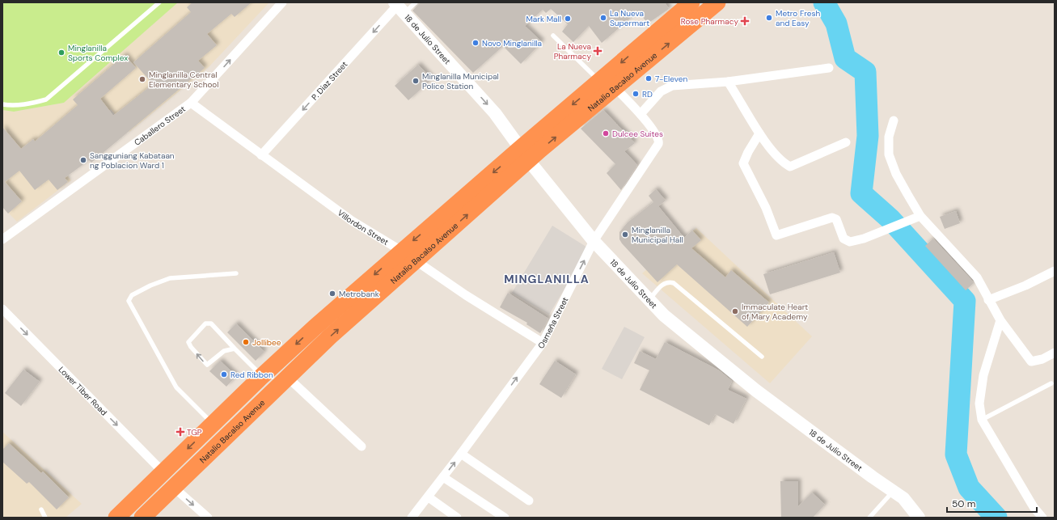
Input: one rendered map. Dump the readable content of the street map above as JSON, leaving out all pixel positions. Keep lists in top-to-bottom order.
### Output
{
  "streets": {
    "highway": ["Natalio Bacalso Avenue"],
    "street": [
      "18 de Julio Street",
      "P. Diaz Street",
      "Caballero Street",
      "Villordon Street",
      "Osmeña Street",
      "Lower Tiber Road"
    ]
  },
  "crossings": [
    ["18 de Julio Street", "P. Diaz Street"],
    ["18 de Julio Street", "Natalio Bacalso Avenue"],
    ["18 de Julio Street", "Osmeña Street"],
    ["P. Diaz Street", "Villordon Street"],
    ["Natalio Bacalso Avenue", "Villordon Street"],
    ["Natalio Bacalso Avenue", "Osmeña Street"],
    ["Natalio Bacalso Avenue", "Lower Tiber Road"],
    ["Caballero Street", "Villordon Street"],
    ["Villordon Street", "Osmeña Street"]
  ],
  "one_way": [
    "P. Diaz Street",
    "Caballero Street",
    "Osmeña Street",
    "Lower Tiber Road"
  ],
  "districts": ["MINGLANILLA"],
  "places": {
    "other": [
      "La Nueva Supermart",
      "Metro Fresh and Easy",
      "Mark Mall",
      "Novo Minglanilla",
      "Minglanilla Sports Complex",
      "7-Eleven",
      "Minglanilla Central Elementary School",
      "Minglanilla Municipal Police Station",
      "RD",
      "Dulcee Suites",
      "Sangguniang Kabataan ng Poblacion Ward 1",
      "Minglanilla Municipal Hall",
      "Metrobank",
      "Immaculate Heart of Mary Academy",
      "Jollibee",
      "Red Ribbon"
    ],
    "health": ["Rose Pharmacy", "La Nueva Pharmacy", "TGP"]
  },
  "scale_bar": "50 m"
}
